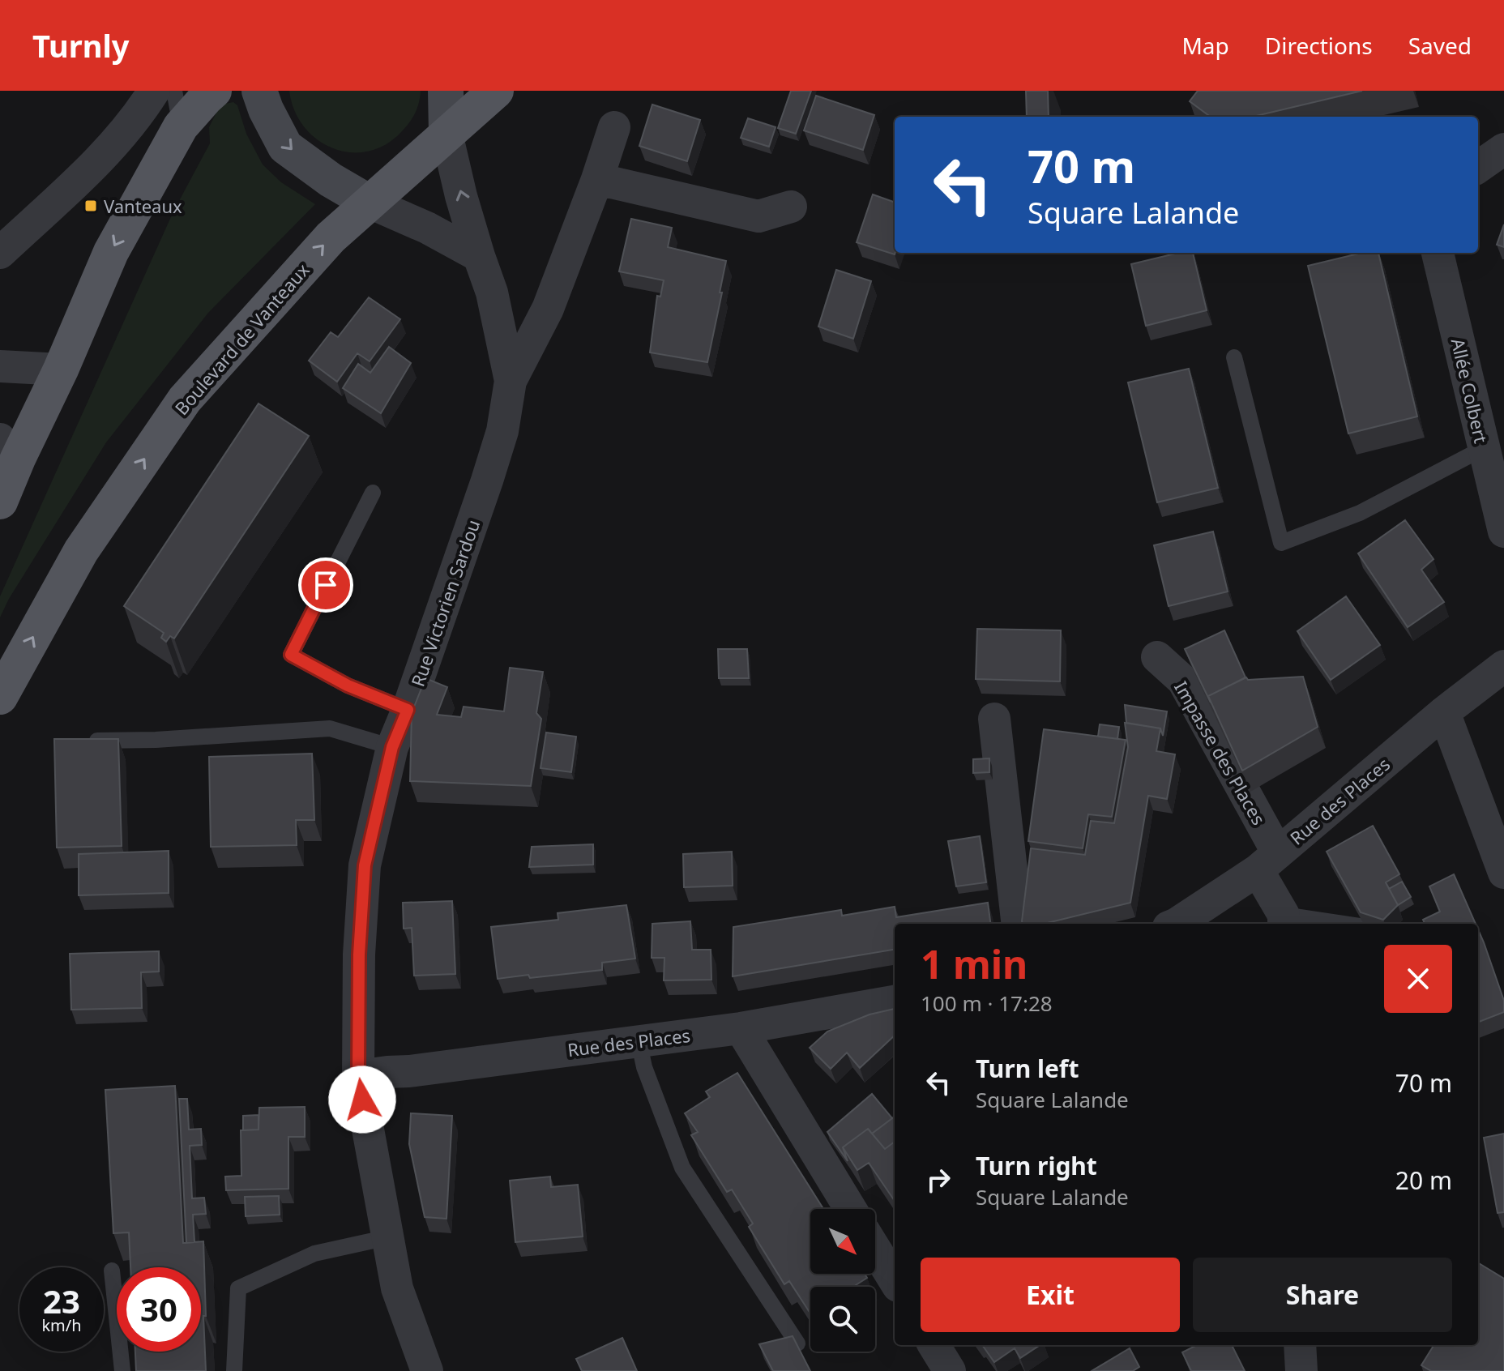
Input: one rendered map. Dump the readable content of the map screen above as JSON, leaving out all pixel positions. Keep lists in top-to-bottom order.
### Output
{
  "streets": {
    "main road": ["Boulevard de Vanteaux"],
    "street": [
      "Allée Colbert",
      "Rue Victorien Sardou",
      "Impasse des Places",
      "Rue des Places"
    ]
  },
  "crossings": [
    ["Boulevard de Vanteaux", "Rue Victorien Sardou"],
    ["Rue Victorien Sardou", "Rue des Places"],
    ["Impasse des Places", "Rue des Places"]
  ],
  "places": {
    "transit": ["Vanteaux"]
  },
  "north": "bottom right",
  "page": {
    "header": "Turnly",
    "nav": ["Map", "Directions", "Saved"],
    "turn": ["70 m", "Square Lalande"],
    "heading": ["1 min", "100 m · 17:28"],
    "list": [
      {
        "name": "Turn left",
        "note": "Square Lalande",
        "value": "70 m"
      },
      {
        "name": "Turn right",
        "note": "Square Lalande",
        "value": "20 m"
      }
    ],
    "buttons": ["Exit", "Share"],
    "speed": "23 km/h",
    "limit": "30"
  }
}
